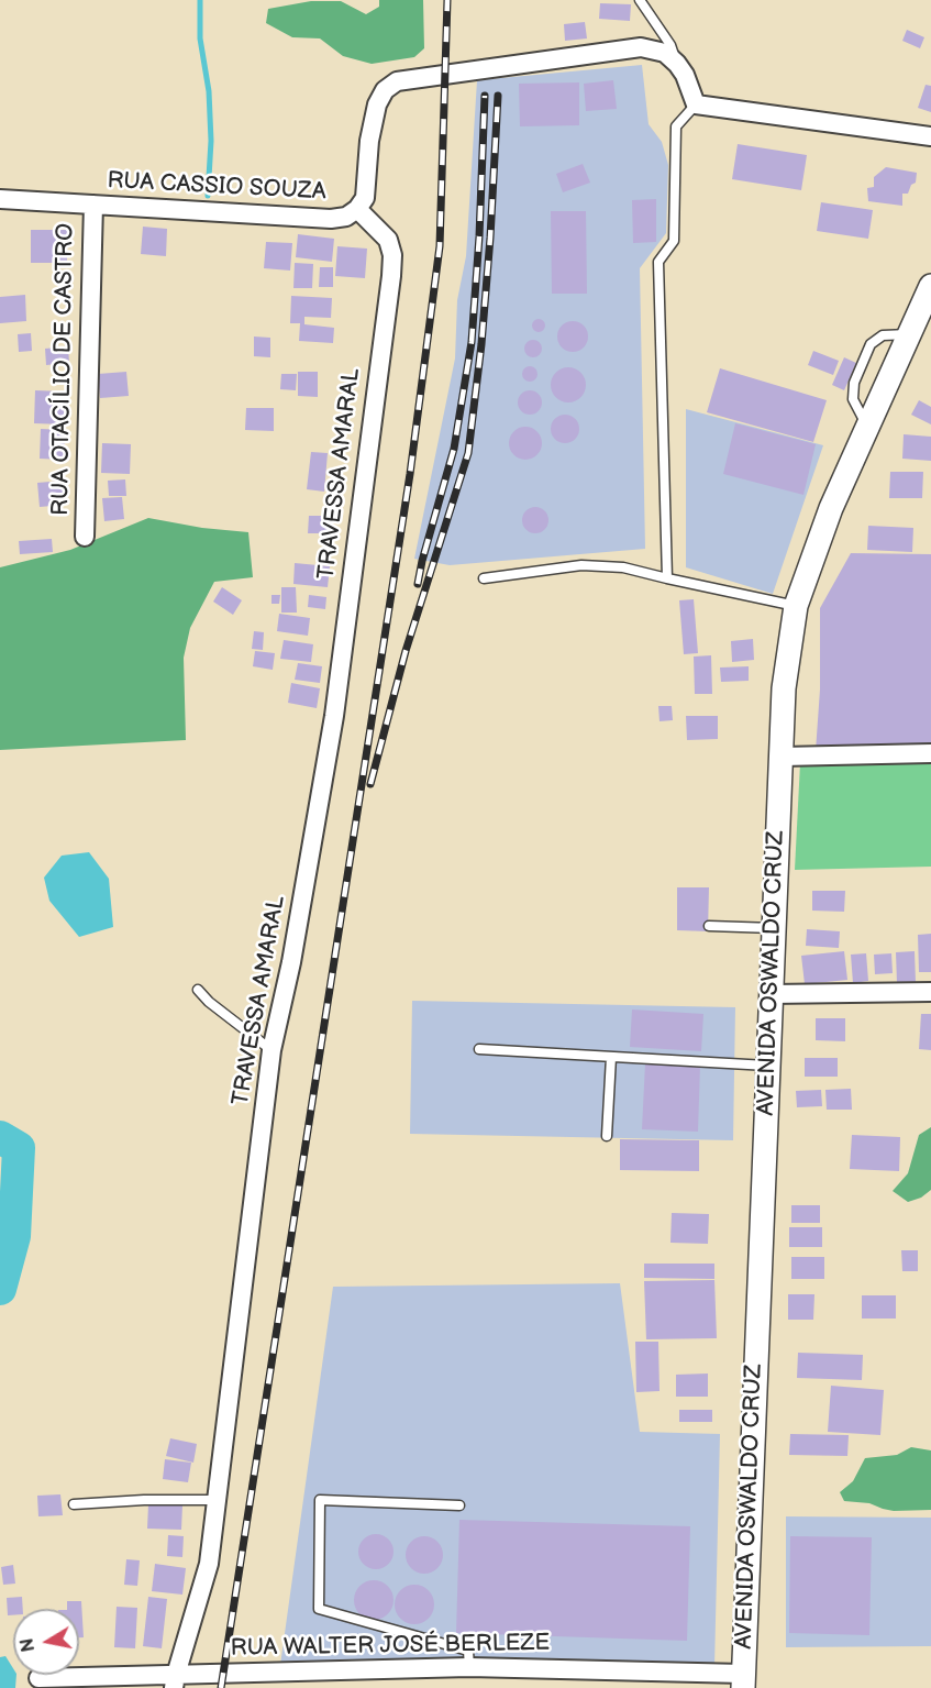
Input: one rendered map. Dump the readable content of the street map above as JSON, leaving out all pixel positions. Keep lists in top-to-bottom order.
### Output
{
  "streets": {
    "street": [
      "RUA CASSIO SOUZA",
      "RUA OTACÍLIO DE CASTRO",
      "TRAVESSA AMARAL",
      "AVENIDA OSWALDO CRUZ",
      "RUA WALTER JOSÉ BERLEZE"
    ]
  },
  "crossings": [
    ["RUA CASSIO SOUZA", "RUA OTACÍLIO DE CASTRO"],
    ["RUA CASSIO SOUZA", "TRAVESSA AMARAL"],
    ["TRAVESSA AMARAL", "RUA WALTER JOSÉ BERLEZE"],
    ["AVENIDA OSWALDO CRUZ", "RUA WALTER JOSÉ BERLEZE"]
  ],
  "north": "left"
}
